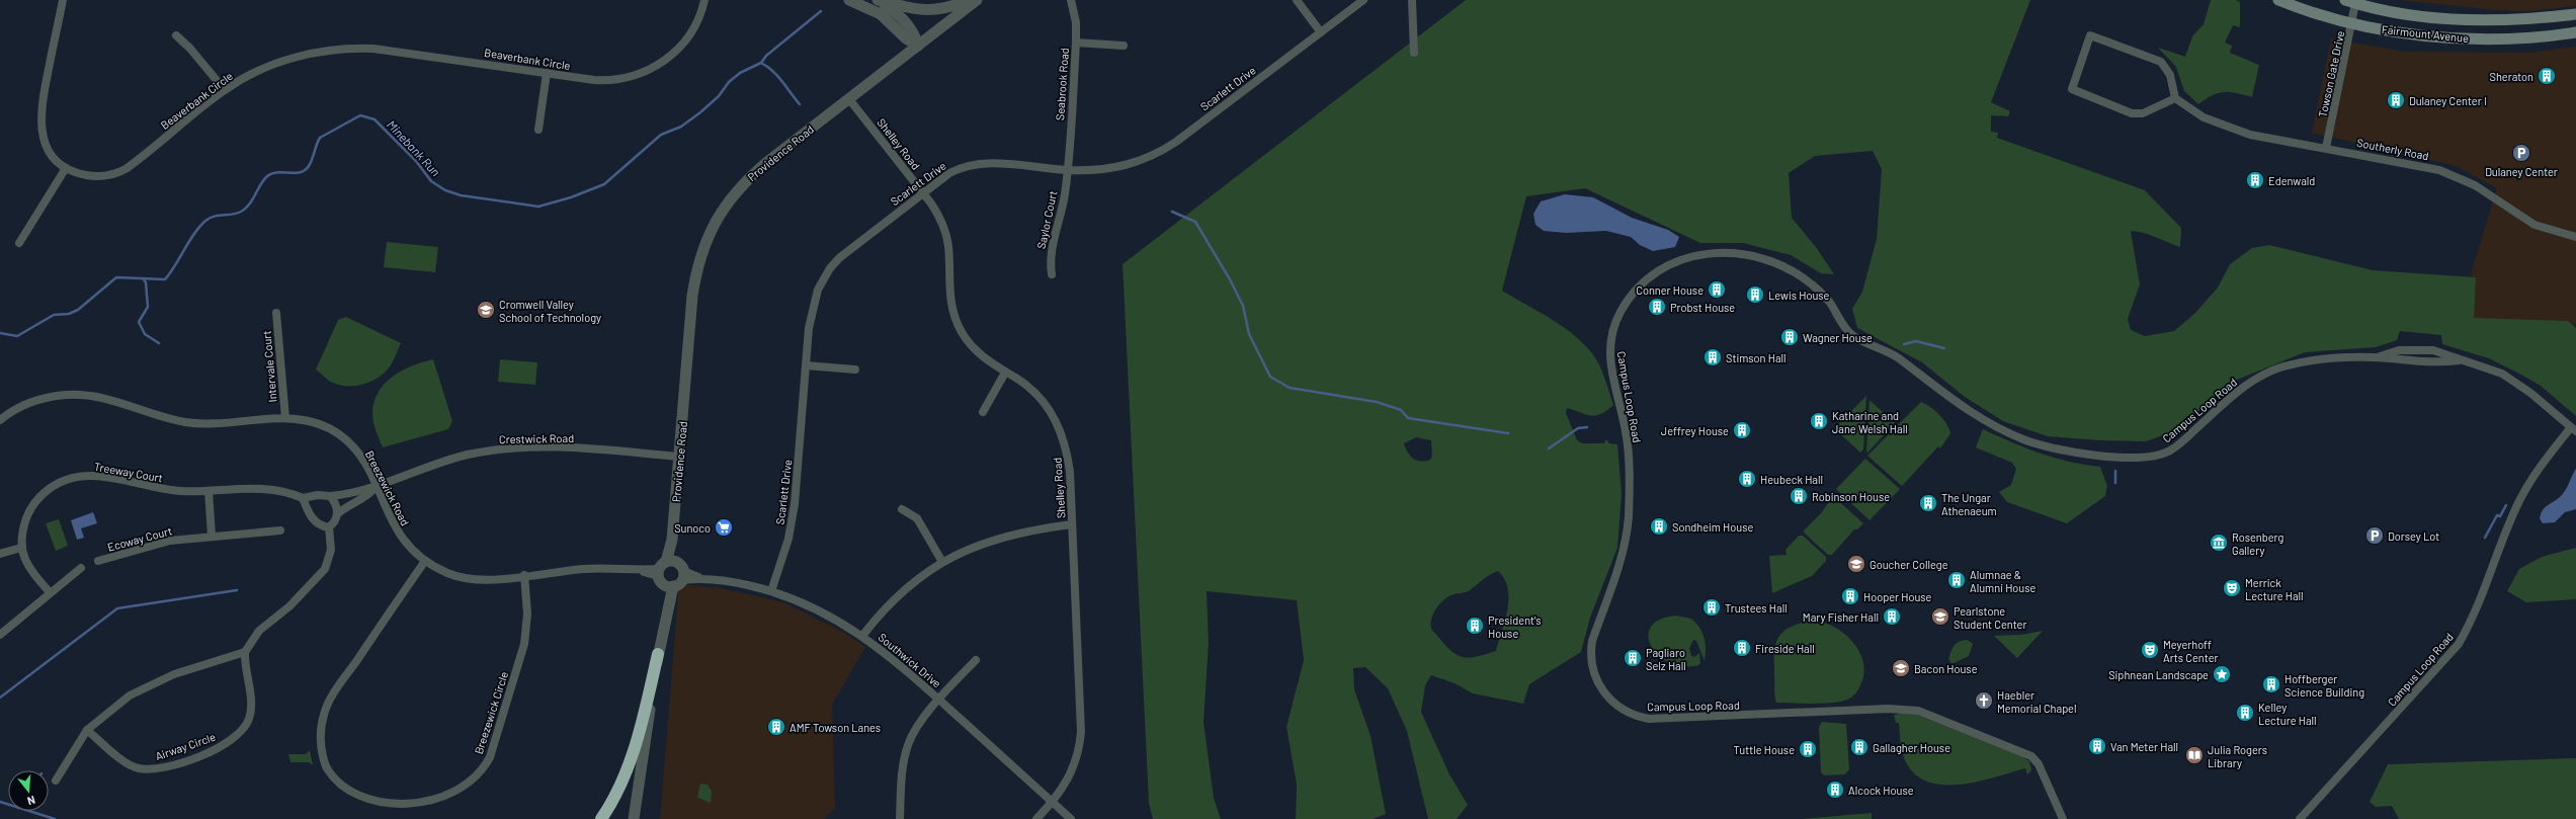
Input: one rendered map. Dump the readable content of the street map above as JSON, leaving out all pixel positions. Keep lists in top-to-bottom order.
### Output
{
  "streets": {
    "main road": ["Fairmount Avenue"],
    "street": [
      "Beaverbank Circle",
      "Towson Gate Drive",
      "Seabrook Road",
      "Scarlett Drive",
      "Shelley Road",
      "Southerly Road",
      "Providence Road",
      "Saylor Court",
      "Intervale Court",
      "Campus Loop Road",
      "Crestwick Road",
      "Treeway Court",
      "Breezewick Road",
      "Ecoway Court",
      "Southwick Drive",
      "Breezewick Circle",
      "Airway Circle"
    ]
  },
  "crossings": [
    ["Fairmount Avenue", "Towson Gate Drive"],
    ["Towson Gate Drive", "Southerly Road"],
    ["Seabrook Road", "Scarlett Drive"],
    ["Seabrook Road", "Saylor Court"],
    ["Scarlett Drive", "Shelley Road"],
    ["Scarlett Drive", "Saylor Court"],
    ["Scarlett Drive", "Southwick Drive"],
    ["Shelley Road", "Providence Road"],
    ["Shelley Road", "Southwick Drive"],
    ["Providence Road", "Crestwick Road"],
    ["Providence Road", "Breezewick Road"],
    ["Providence Road", "Southwick Drive"],
    ["Intervale Court", "Breezewick Road"],
    ["Crestwick Road", "Treeway Court"],
    ["Crestwick Road", "Breezewick Road"],
    ["Breezewick Road", "Southwick Drive"],
    ["Breezewick Road", "Breezewick Circle"]
  ],
  "water": ["Minebank Run"],
  "places": {
    "building": [
      "Sheraton",
      "Dulaney Center I",
      "Edenwald",
      "Conner House",
      "Lewis House",
      "Probst House",
      "Wagner House",
      "Stimson Hall",
      "Katharine and Jane Welsh Hall",
      "Jeffrey House",
      "Heubeck Hall",
      "Robinson House",
      "The Ungar Athenaeum",
      "Sondheim House",
      "Alumnae & Alumni House",
      "Hooper House",
      "Trustees Hall",
      "Mary Fisher Hall",
      "President's House",
      "Fireside Hall",
      "Pagliaro Selz Hall",
      "Hoffberger Science Building",
      "Kelley Lecture Hall",
      "AMF Towson Lanes",
      "Van Meter Hall",
      "Gallagher House",
      "Tuttle House",
      "Alcock House"
    ],
    "parking": ["Dulaney Center", "Dorsey Lot"],
    "school or university": [
      "Cromwell Valley School of Technology",
      "Goucher College",
      "Pearlstone Student Center",
      "Bacon House"
    ],
    "supermarket": ["Sunoco"],
    "museum": ["Rosenberg Gallery"],
    "theatre": ["Merrick Lecture Hall", "Meyerhoff Arts Center"],
    "place": ["Siphnean Landscape"],
    "church": ["Haebler Memorial Chapel"],
    "library": ["Julia Rogers Library"]
  },
  "north": "bottom"
}
